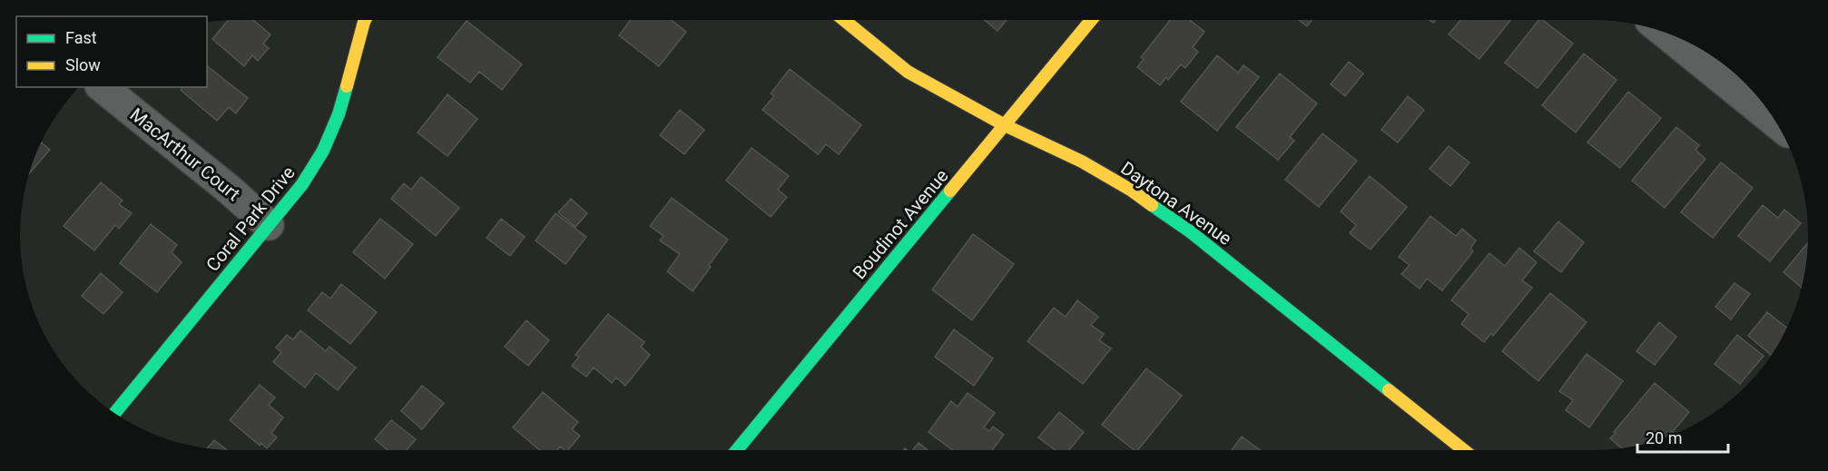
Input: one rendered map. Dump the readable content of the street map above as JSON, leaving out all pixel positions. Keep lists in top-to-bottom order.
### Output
{
  "streets": {
    "street": [
      "MacArthur Court",
      "Daytona Avenue",
      "Coral Park Drive",
      "Boudinot Avenue"
    ]
  },
  "crossings": [
    ["MacArthur Court", "Coral Park Drive"],
    ["Daytona Avenue", "Boudinot Avenue"]
  ],
  "legend": ["Fast", "Slow"],
  "scale_bar": "20 m"
}
